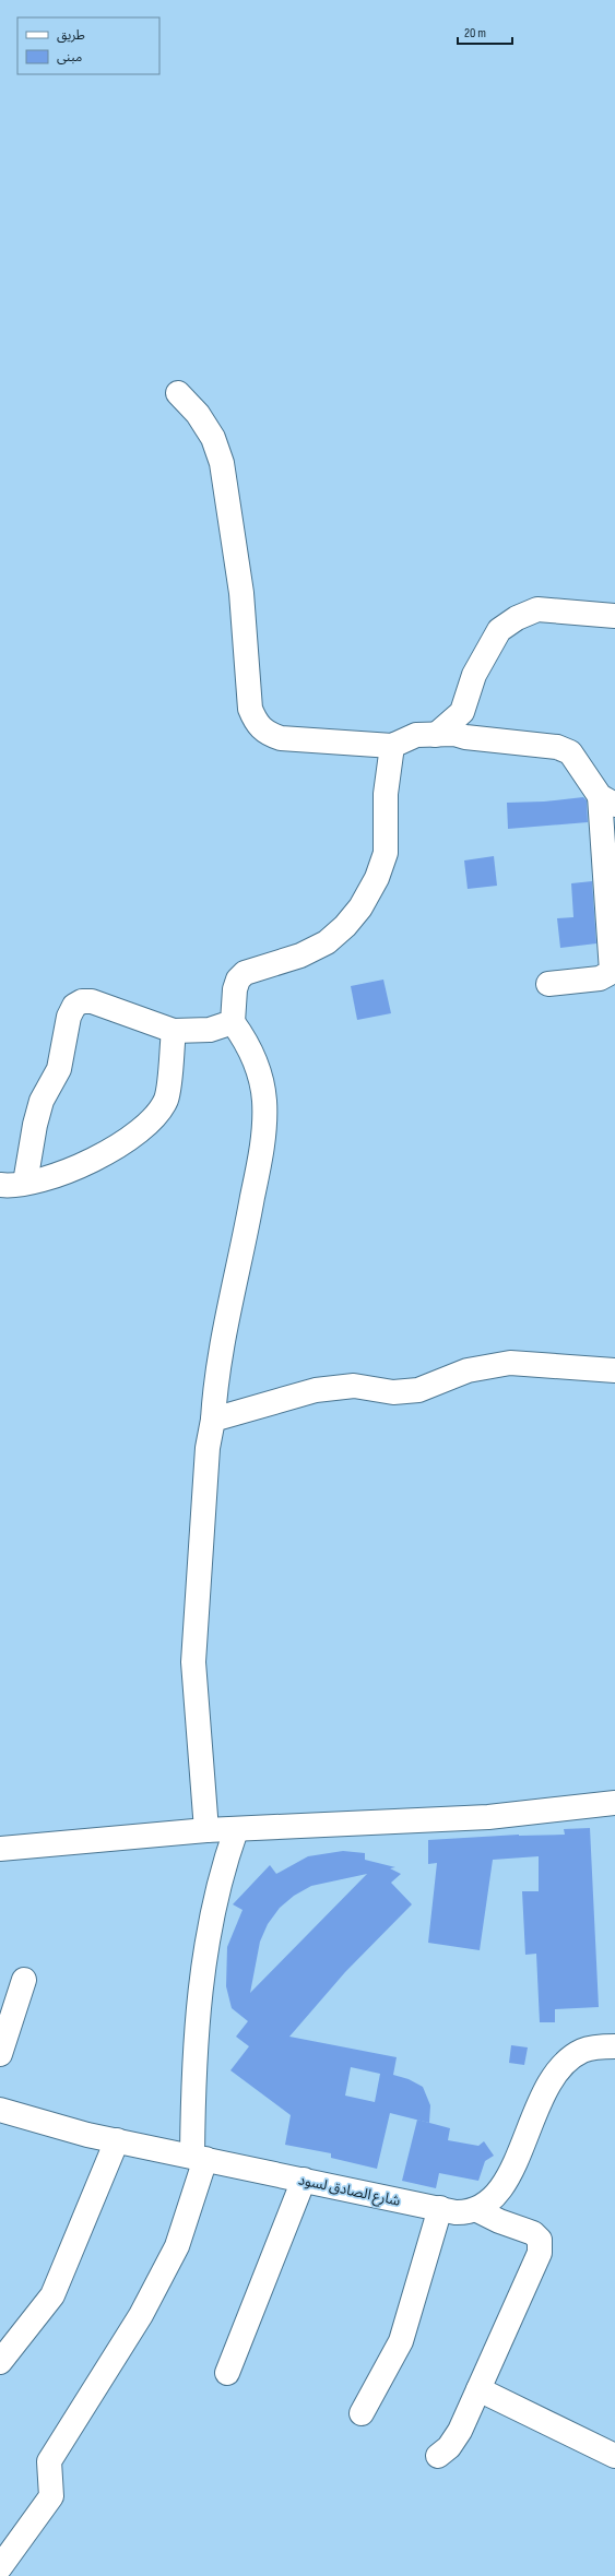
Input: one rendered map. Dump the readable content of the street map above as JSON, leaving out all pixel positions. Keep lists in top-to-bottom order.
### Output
{
  "streets": {
    "street": ["شارع الصادق لسود"]
  },
  "legend": ["طريق", "مبنى"],
  "scale_bar": "20 m"
}
